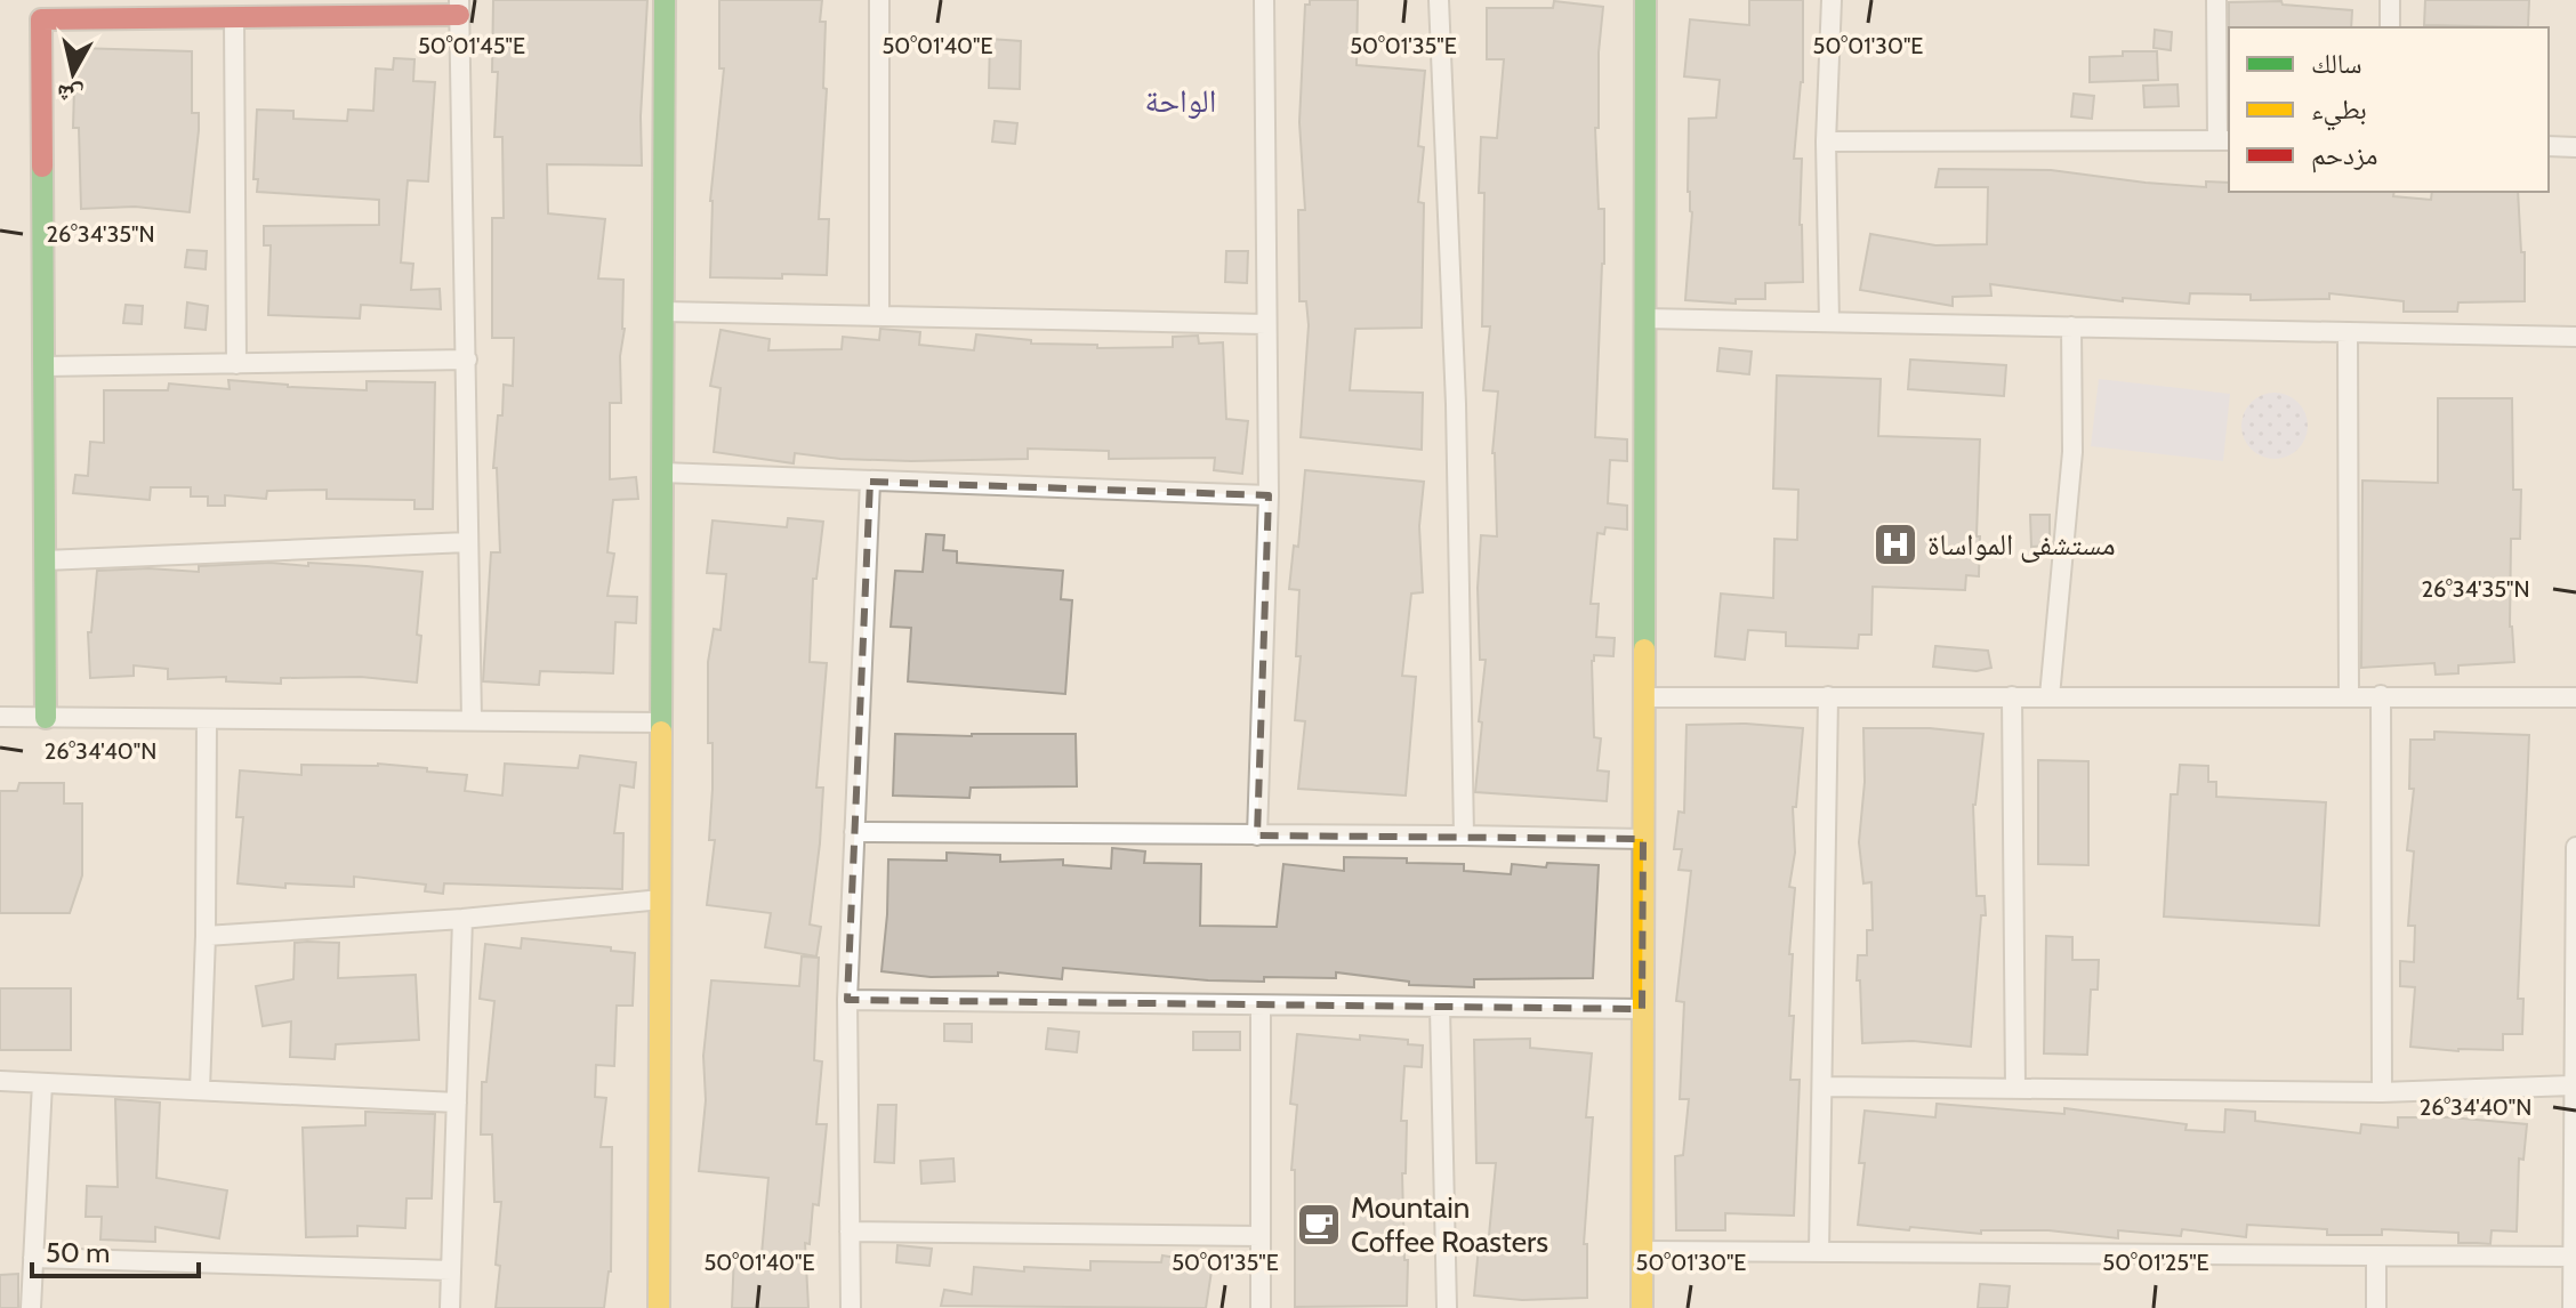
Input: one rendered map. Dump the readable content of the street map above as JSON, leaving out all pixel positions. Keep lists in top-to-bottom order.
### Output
{
  "districts": ["الواحة"],
  "places": {
    "hospital": ["مستشفى المواساة"],
    "cafe": ["Mountain Coffee Roasters"]
  },
  "legend": ["سالك", "بطيء", "مزدحم"],
  "scale_bar": "50 m",
  "north": "bottom",
  "coordinates": [
    "50°01'45\"E",
    "50°01'40\"E",
    "50°01'35\"E",
    "50°01'30\"E",
    "26°34'35\"N",
    "26°34'40\"N",
    "50°01'25\"E"
  ]
}
